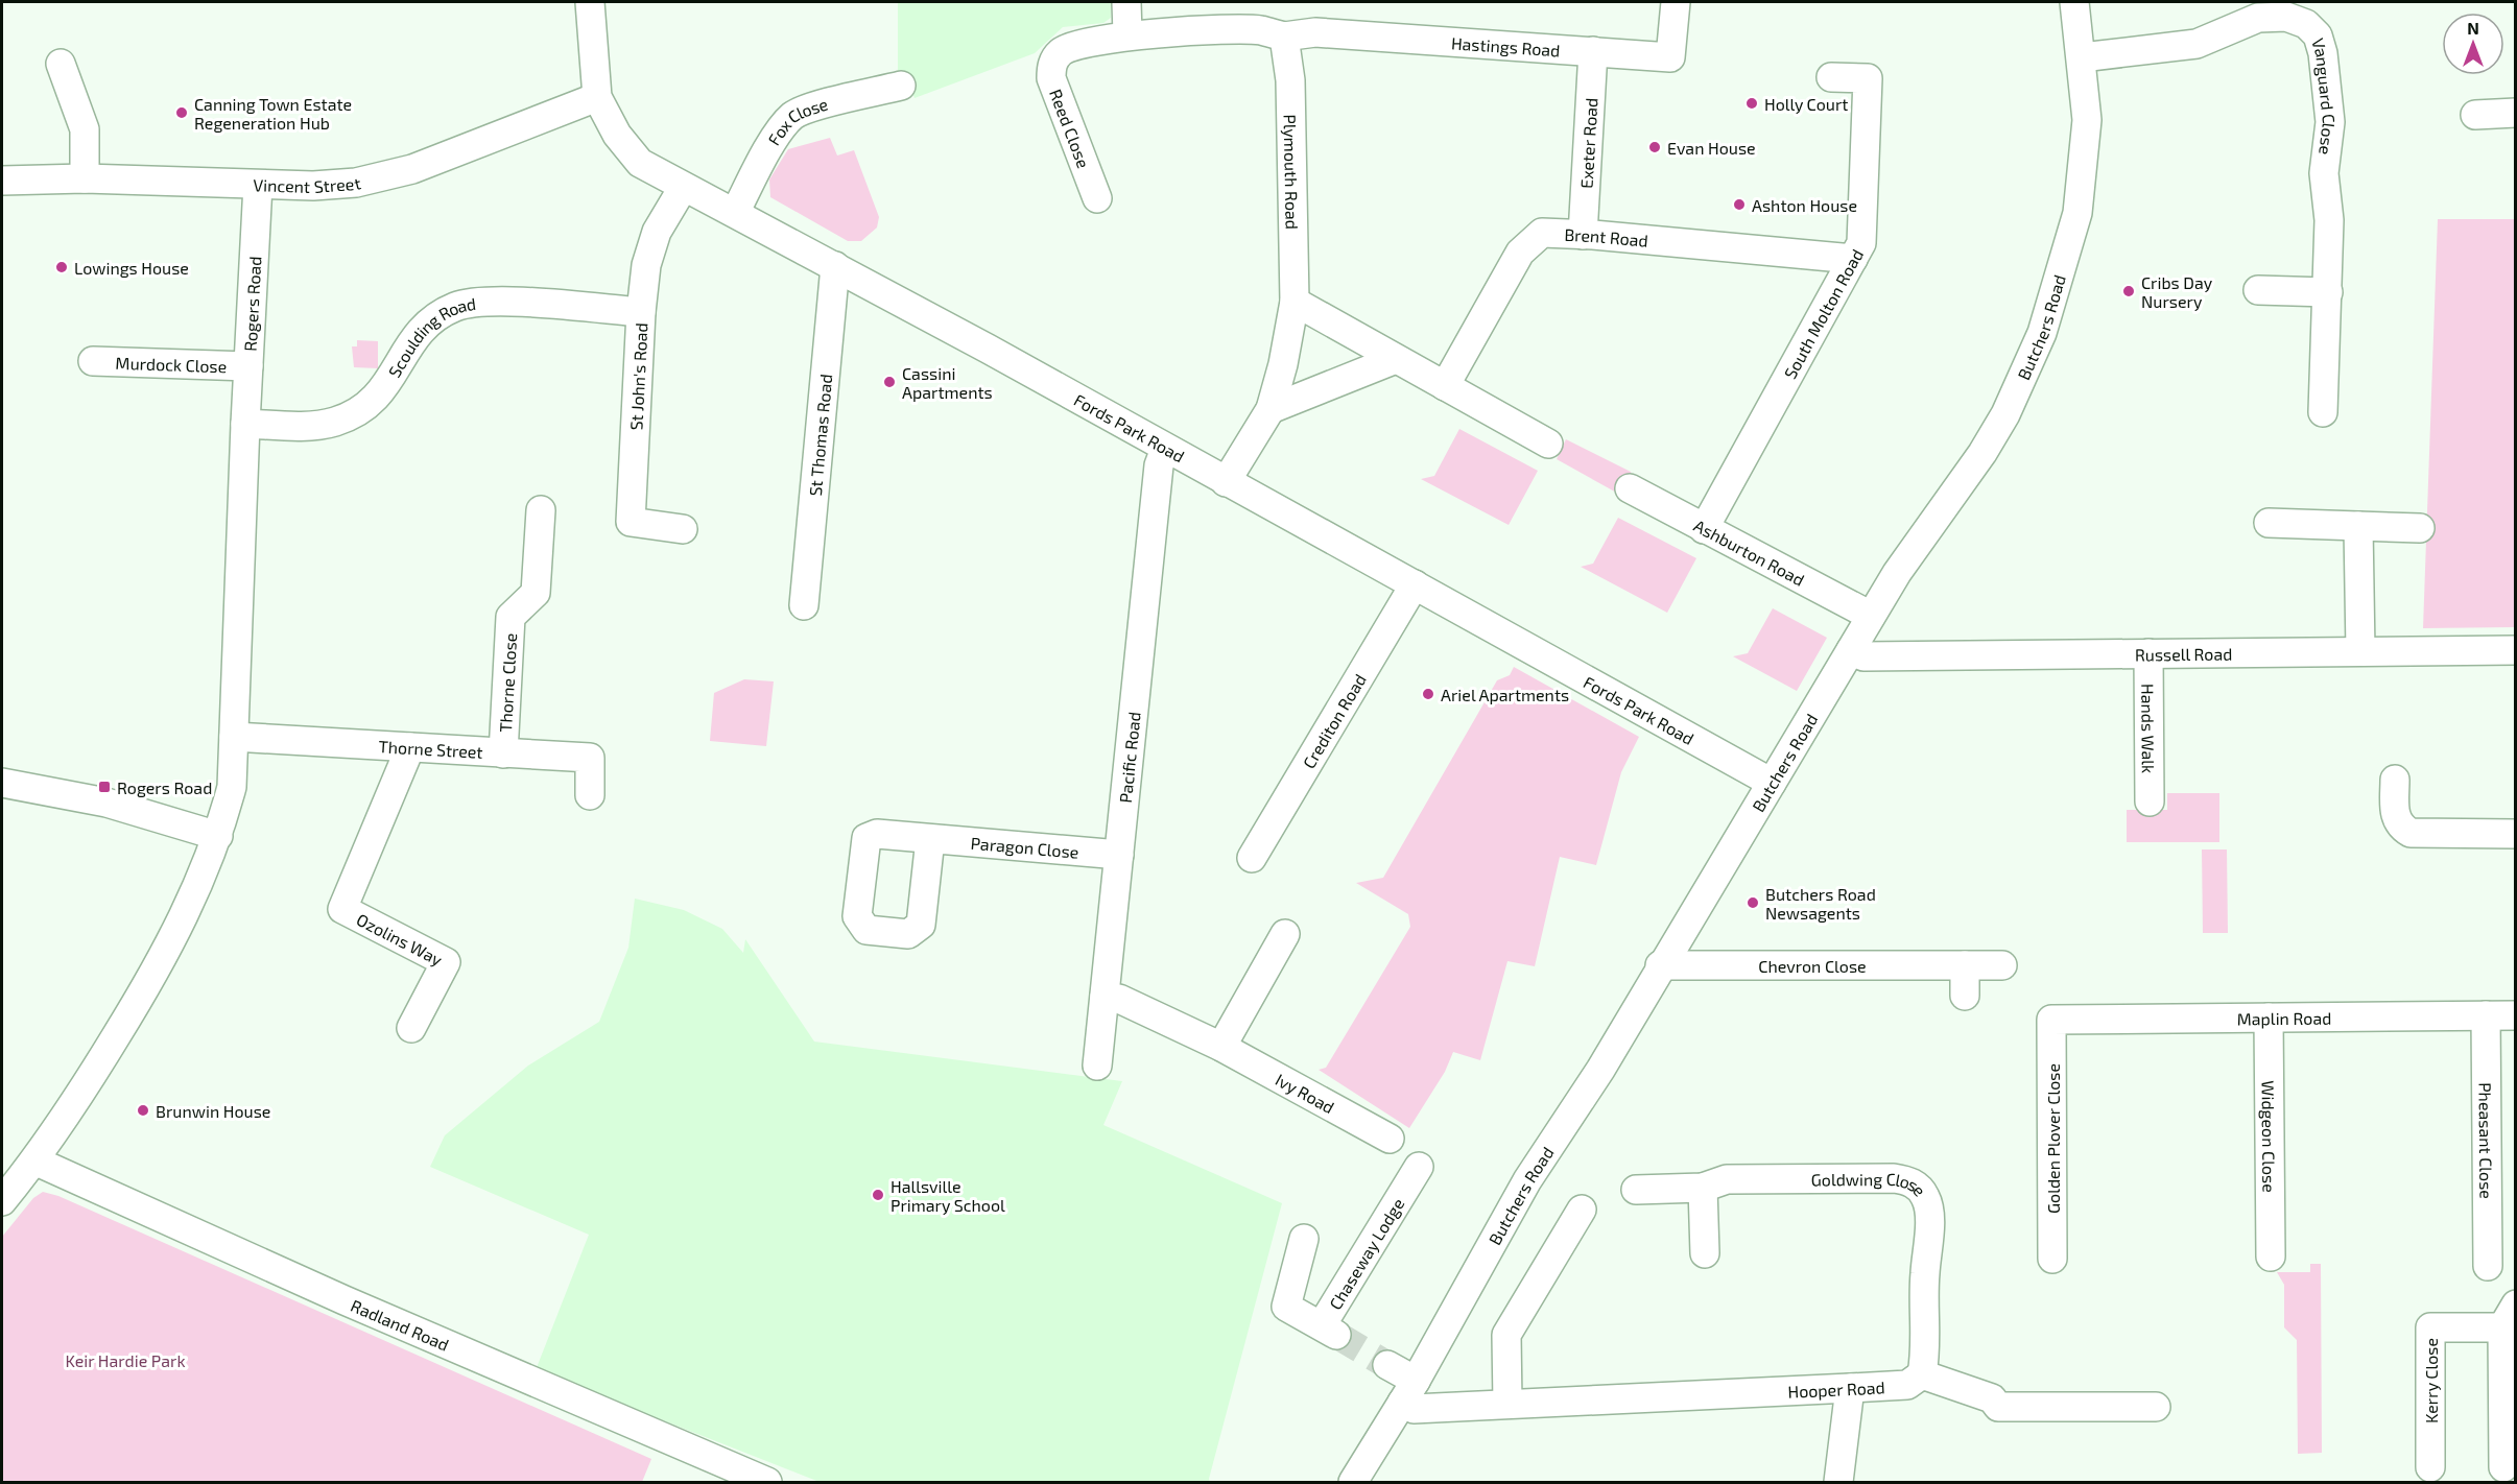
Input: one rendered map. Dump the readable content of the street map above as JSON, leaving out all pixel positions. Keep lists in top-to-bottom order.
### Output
{
  "streets": {
    "street": [
      "Hastings Road",
      "Vanguard Close",
      "Fox Close",
      "Reed Close",
      "Exeter Road",
      "Plymouth Road",
      "Vincent Street",
      "Brent Road",
      "Rogers Road",
      "South Molton Road",
      "Butchers Road",
      "Scoulding Road",
      "Murdock Close",
      "St John's Road",
      "Fords Park Road",
      "St Thomas Road",
      "Ashburton Road",
      "Russell Road",
      "Thorne Close",
      "Crediton Road",
      "Hands Walk",
      "Thorne Street",
      "Pacific Road",
      "Paragon Close",
      "Ozolins Way",
      "Chevron Close",
      "Maplin Road",
      "Ivy Road",
      "Widgeon Close",
      "Golden Plover Close",
      "Pheasant Close",
      "Goldwing Close",
      "Chaseway Lodge",
      "Radland Road",
      "Kerry Close",
      "Hooper Road"
    ]
  },
  "crossings": [
    ["Hastings Road", "Exeter Road"],
    ["Hastings Road", "Plymouth Road"],
    ["Vanguard Close", "Butchers Road"],
    ["Fox Close", "Fords Park Road"],
    ["Exeter Road", "Brent Road"],
    ["Plymouth Road", "Fords Park Road"],
    ["Vincent Street", "Rogers Road"],
    ["Vincent Street", "Fords Park Road"],
    ["Brent Road", "South Molton Road"],
    ["Rogers Road", "Scoulding Road"],
    ["Rogers Road", "Murdock Close"],
    ["Rogers Road", "Thorne Street"],
    ["Rogers Road", "Radland Road"],
    ["South Molton Road", "Ashburton Road"],
    ["Butchers Road", "Fords Park Road"],
    ["Butchers Road", "Ashburton Road"],
    ["Butchers Road", "Russell Road"],
    ["Butchers Road", "Chevron Close"],
    ["Butchers Road", "Hooper Road"],
    ["Scoulding Road", "St John's Road"],
    ["St John's Road", "Fords Park Road"],
    ["Fords Park Road", "St Thomas Road"],
    ["Fords Park Road", "Crediton Road"],
    ["Fords Park Road", "Pacific Road"],
    ["Russell Road", "Hands Walk"],
    ["Thorne Close", "Thorne Street"],
    ["Thorne Street", "Ozolins Way"],
    ["Pacific Road", "Paragon Close"],
    ["Pacific Road", "Ivy Road"],
    ["Maplin Road", "Widgeon Close"],
    ["Maplin Road", "Golden Plover Close"],
    ["Maplin Road", "Pheasant Close"],
    ["Goldwing Close", "Hooper Road"]
  ],
  "parks": ["Keir Hardie Park"],
  "places": {
    "other": [
      "Holly Court",
      "Canning Town Estate Regeneration Hub",
      "Evan House",
      "Ashton House",
      "Lowings House",
      "Cribs Day Nursery",
      "Cassini Apartments",
      "Ariel Apartments",
      "Butchers Road Newsagents",
      "Brunwin House",
      "Hallsville Primary School"
    ],
    "transit": ["Rogers Road"]
  },
  "north": "top"
}
